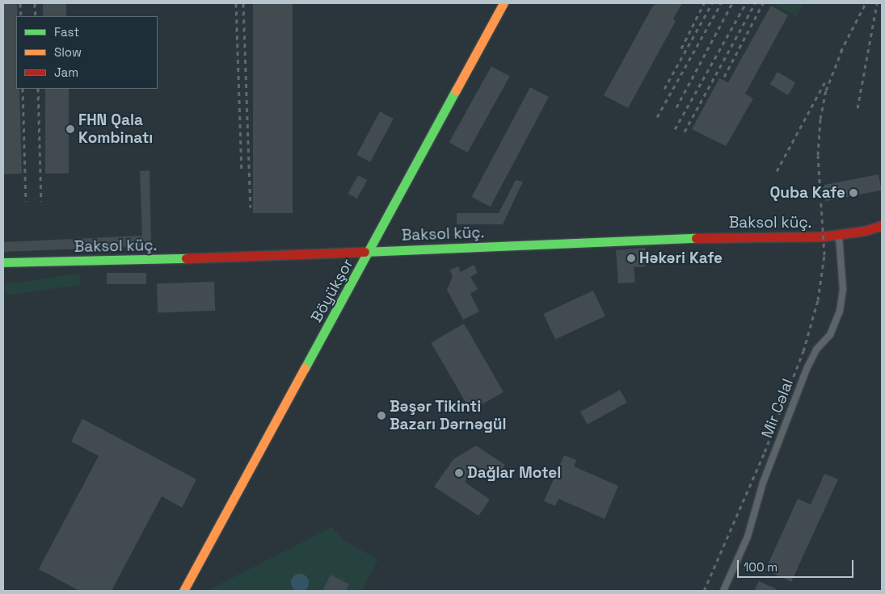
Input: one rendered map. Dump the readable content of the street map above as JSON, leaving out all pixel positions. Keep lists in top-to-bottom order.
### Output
{
  "streets": {
    "main road": ["Baksol küç.", "Böyükşor"],
    "street": ["Mir Cəlal"]
  },
  "crossings": [
    ["Baksol küç.", "Böyükşor"],
    ["Baksol küç.", "Mir Cəlal"]
  ],
  "places": [
    "FHN Qala Kombinatı",
    "Quba Kafe",
    "Həkəri Kafe",
    "Bəşər Tikinti Bazarı Dərnəgül",
    "Dağlar Motel"
  ],
  "legend": ["Fast", "Slow", "Jam"],
  "scale_bar": "100 m"
}
